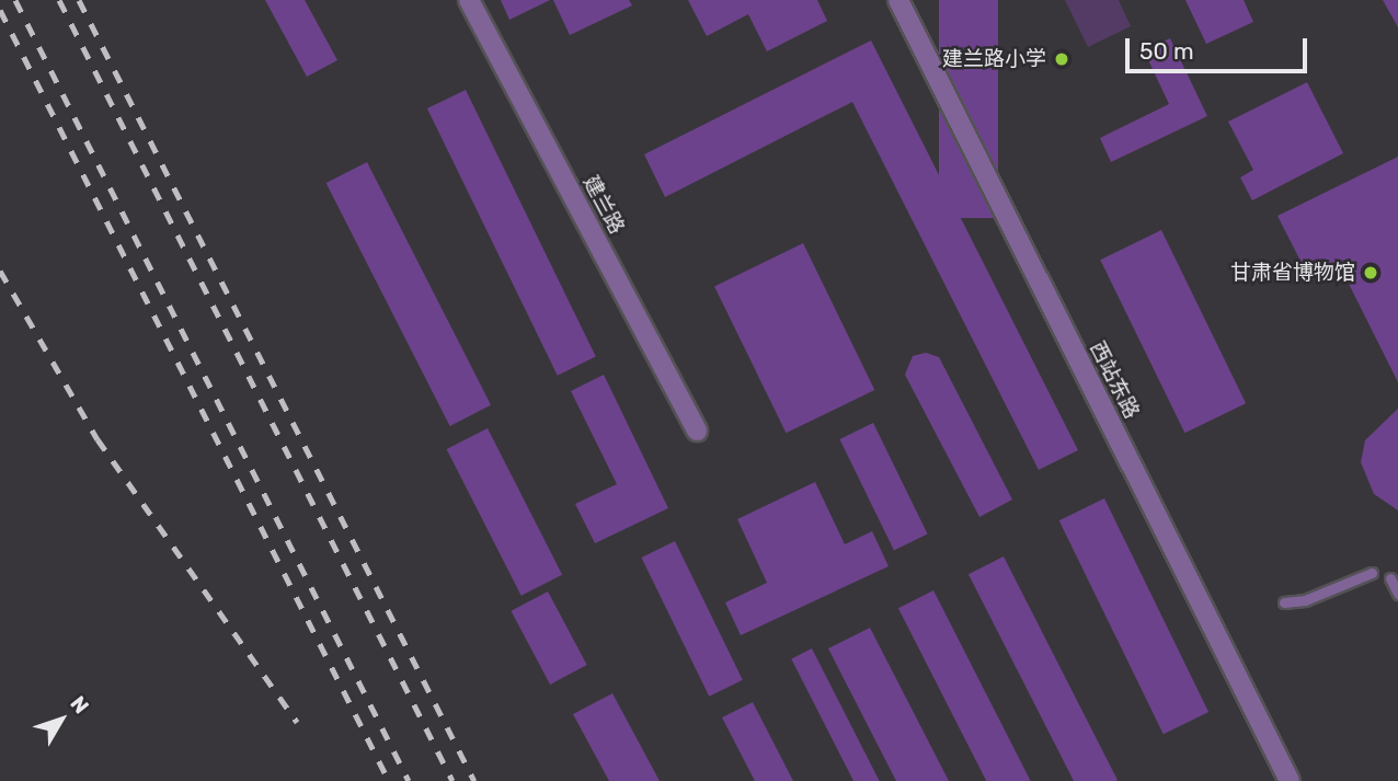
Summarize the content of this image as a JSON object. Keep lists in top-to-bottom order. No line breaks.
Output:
{"streets":{"street":["建兰路","西站东路"]},"places":["建兰路小学","甘肃省博物馆"],"scale_bar":"50 m","north":"top right"}
